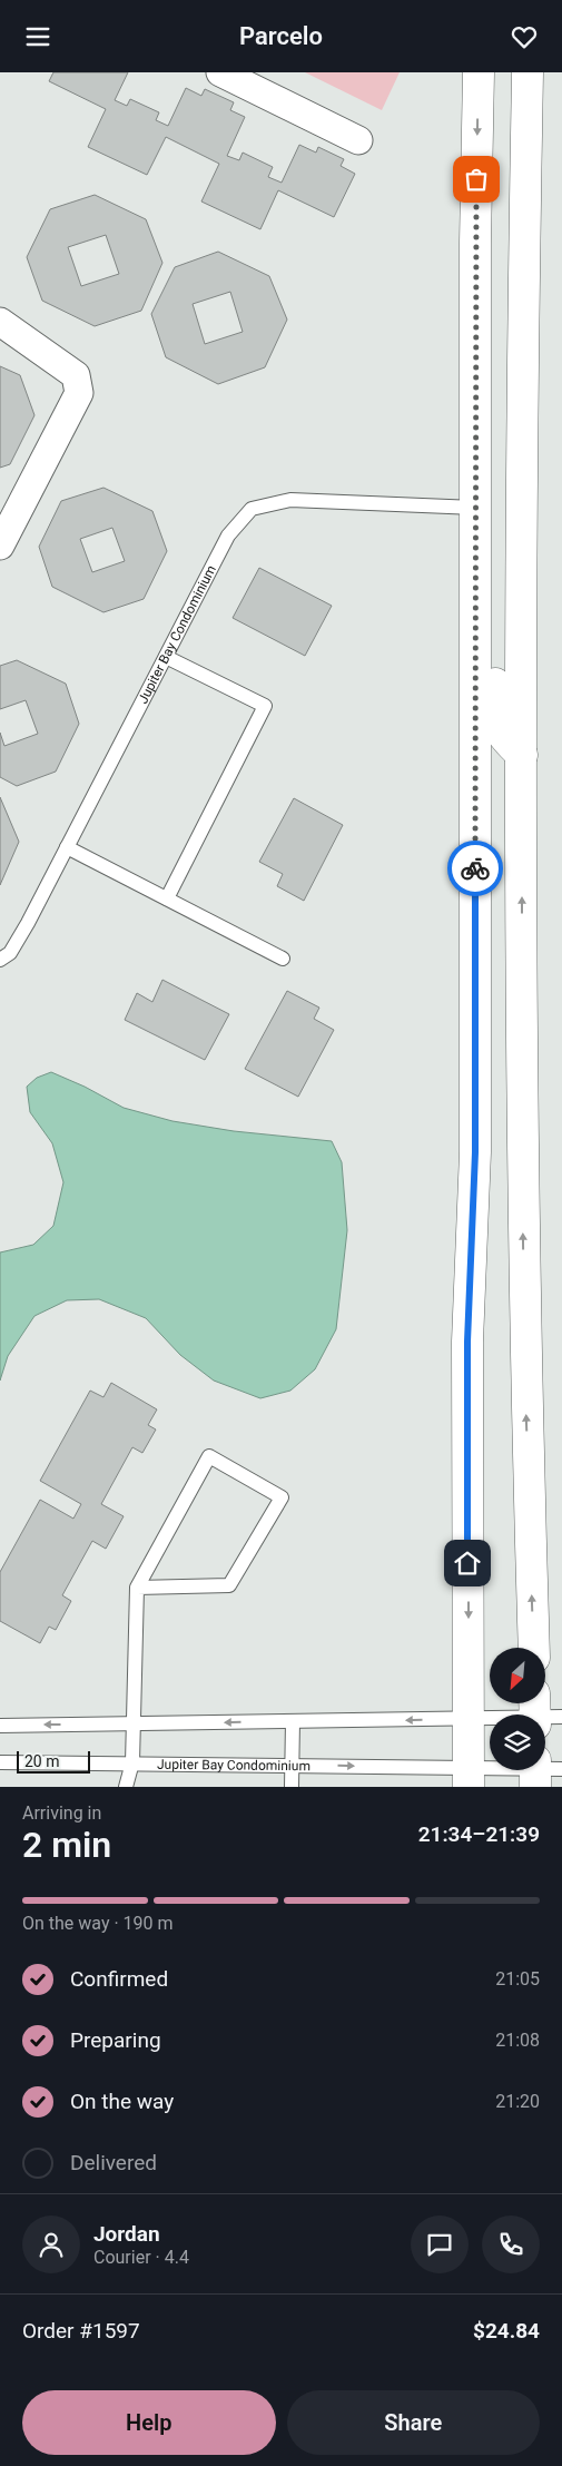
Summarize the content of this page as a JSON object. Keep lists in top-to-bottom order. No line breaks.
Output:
{"streets":{"lane":["Jupiter Bay Condominium"]},"scale_bar":"20 m","north":"bottom left","page":{"header":"Parcelo","scale":"20 m","heading":["2 min","Arriving in","21:34–21:39"],"panel":["Jordan","Courier · 4.4","Order #1597","$24.84"],"bar":"On the way · 190 m","list":[["Confirmed","21:05"],["Preparing","21:08"],["On the way","21:20"],"Delivered"],"buttons":["Help","Share"]}}
